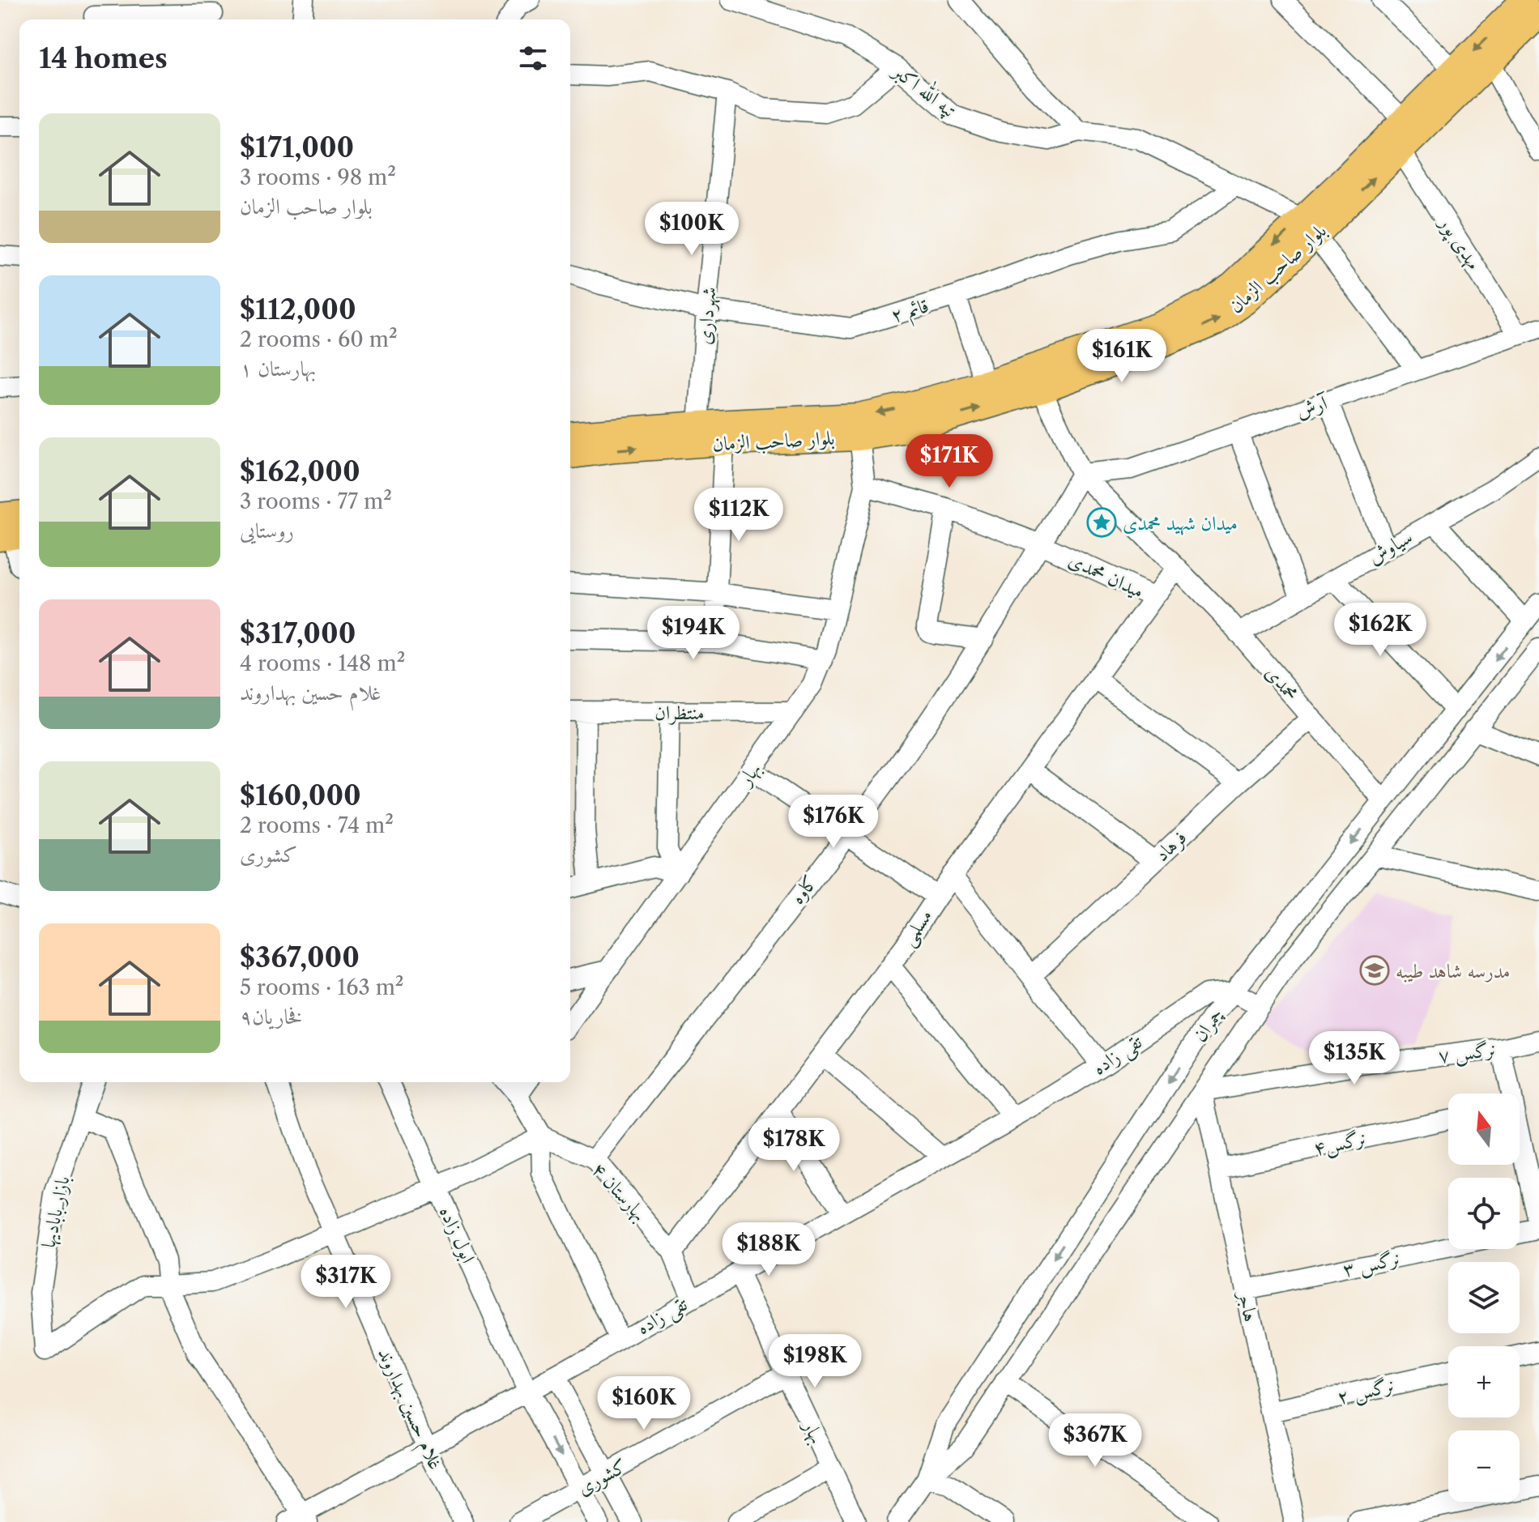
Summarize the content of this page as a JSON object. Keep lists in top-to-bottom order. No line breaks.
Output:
{"streets":{"main road":["بلوار صاحب الزمان"],"street":["تپه الله اکبر","مهدی پور","قائم ۲","شهرداری","آرش","سیاوش","میدان محمدی","محمدی","منتظران","بهار","فرهاد","کاوه","مسلمی","چمران","نرگس ۷","تقی زاده","نرگس۴","بهارستان ۴","بازار بابادیها","ابول زاده","نرگس ۳","هاجر","نرگس ۲","غلام حسین بهداروند","کشوری"]},"crossings":[["تپه الله اکبر","بلوار صاحب الزمان"],["تپه الله اکبر","قائم ۲"],["مهدی پور","بلوار صاحب الزمان"],["مهدی پور","آرش"],["بلوار صاحب الزمان","شهرداری"],["بلوار صاحب الزمان","بهار"],["قائم ۲","شهرداری"],["سیاوش","محمدی"],["میدان محمدی","محمدی"],["میدان محمدی","بهار"],["میدان محمدی","کاوه"],["میدان محمدی","مسلمی"],["محمدی","فرهاد"],["محمدی","چمران"],["منتظران","بهار"],["بهار","تقی زاده"],["بهار","کشوری"],["کاوه","بهارستان ۴"],["مسلمی","بهارستان ۴"],["چمران","نرگس ۷"],["چمران","تقی زاده"],["چمران","هاجر"],["نرگس ۷","هاجر"],["تقی زاده","بهارستان ۴"],["تقی زاده","ابول زاده"],["تقی زاده","غلام حسین بهداروند"],["نرگس۴","هاجر"],["ابول زاده","کشوری"],["نرگس ۳","هاجر"],["هاجر","نرگس ۲"]],"places":{"place":["میدان شهید محمدی"],"school or university":["مدرسه شاهد طیبه"]},"north":"top","page":{"heading":"14 homes","list":[{"name":"$171,000","note":"3 rooms · 98 m² · بلوار صاحب الزمان"},{"name":"$112,000","note":"2 rooms · 60 m² · بهارستان ۱"},{"name":"$162,000","note":"3 rooms · 77 m² · روستایی"},{"name":"$317,000","note":"4 rooms · 148 m² · غلام حسین بهداروند"},{"name":"$160,000","note":"2 rooms · 74 m² · کشوری"},{"name":"$367,000","note":"5 rooms · 163 m² · فخاریان۹"}],"price":["$100K","$161K","$171K","$112K","$162K","$194K","$176K","$135K","$178K","$188K","$317K","$198K","$160K","$367K"],"map_buttons":["+","−"]}}
